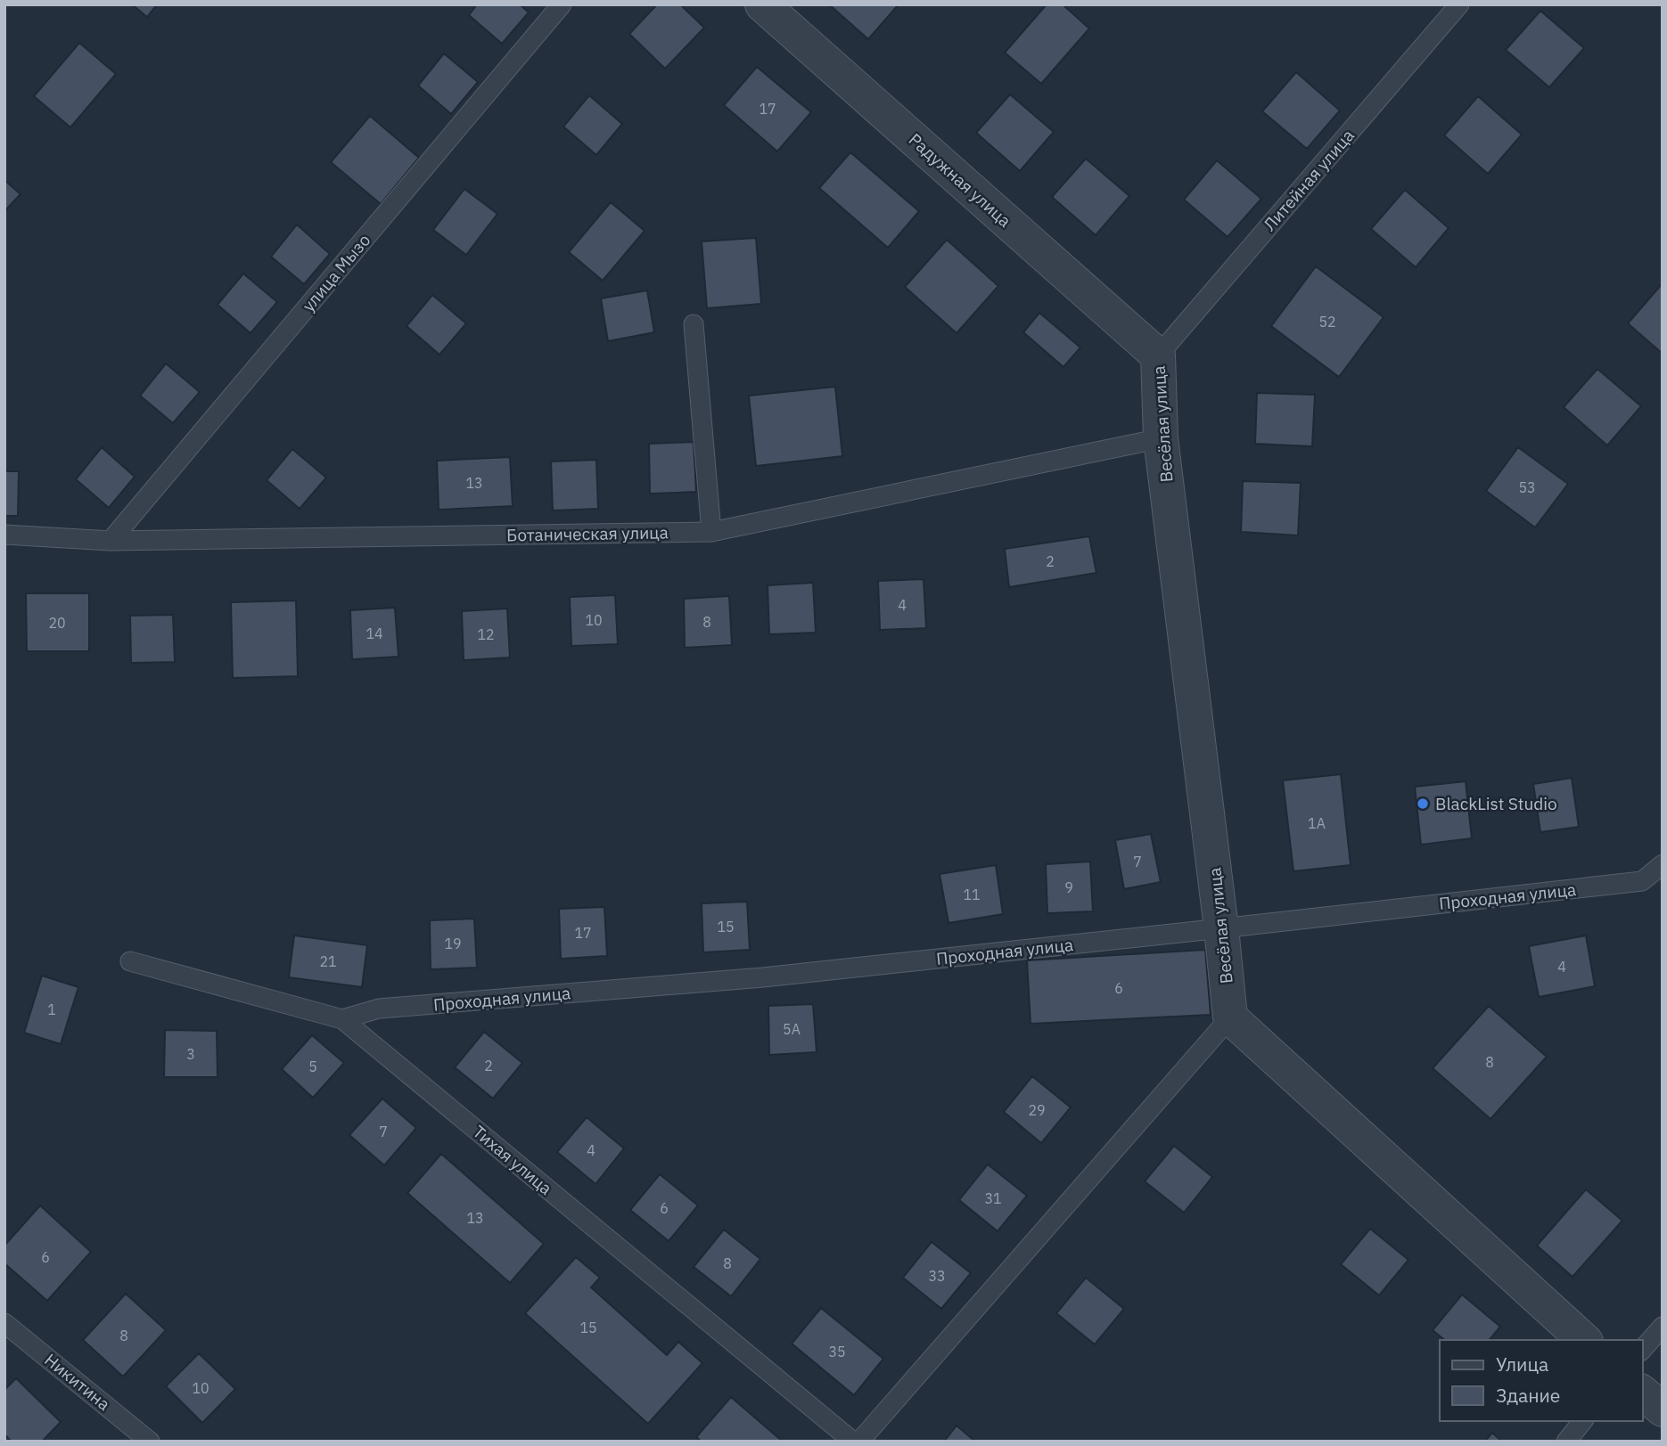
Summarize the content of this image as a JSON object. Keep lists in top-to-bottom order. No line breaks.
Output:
{"streets":{"street":["Радужная улица","Весёлая улица"],"lane":["Литейная улица","улица Мызо","Ботаническая улица","Проходная улица","Тихая улица","Никитина"]},"crossings":[["Радужная улица","Литейная улица"],["Радужная улица","Весёлая улица"],["Литейная улица","Весёлая улица"],["улица Мызо","Ботаническая улица"],["Весёлая улица","Ботаническая улица"],["Весёлая улица","Проходная улица"],["Проходная улица","Тихая улица"]],"places":["BlackList Studio"],"house_numbers":["17","52","13","53","2","4","10","8","20","14","12","1А","7","9","11","15","17","19","21","4","6","1","5А","3","8","2","5","29","7","4","31","6","13","6","8","33","15","8","35","10"],"legend":["Улица","Здание"]}
